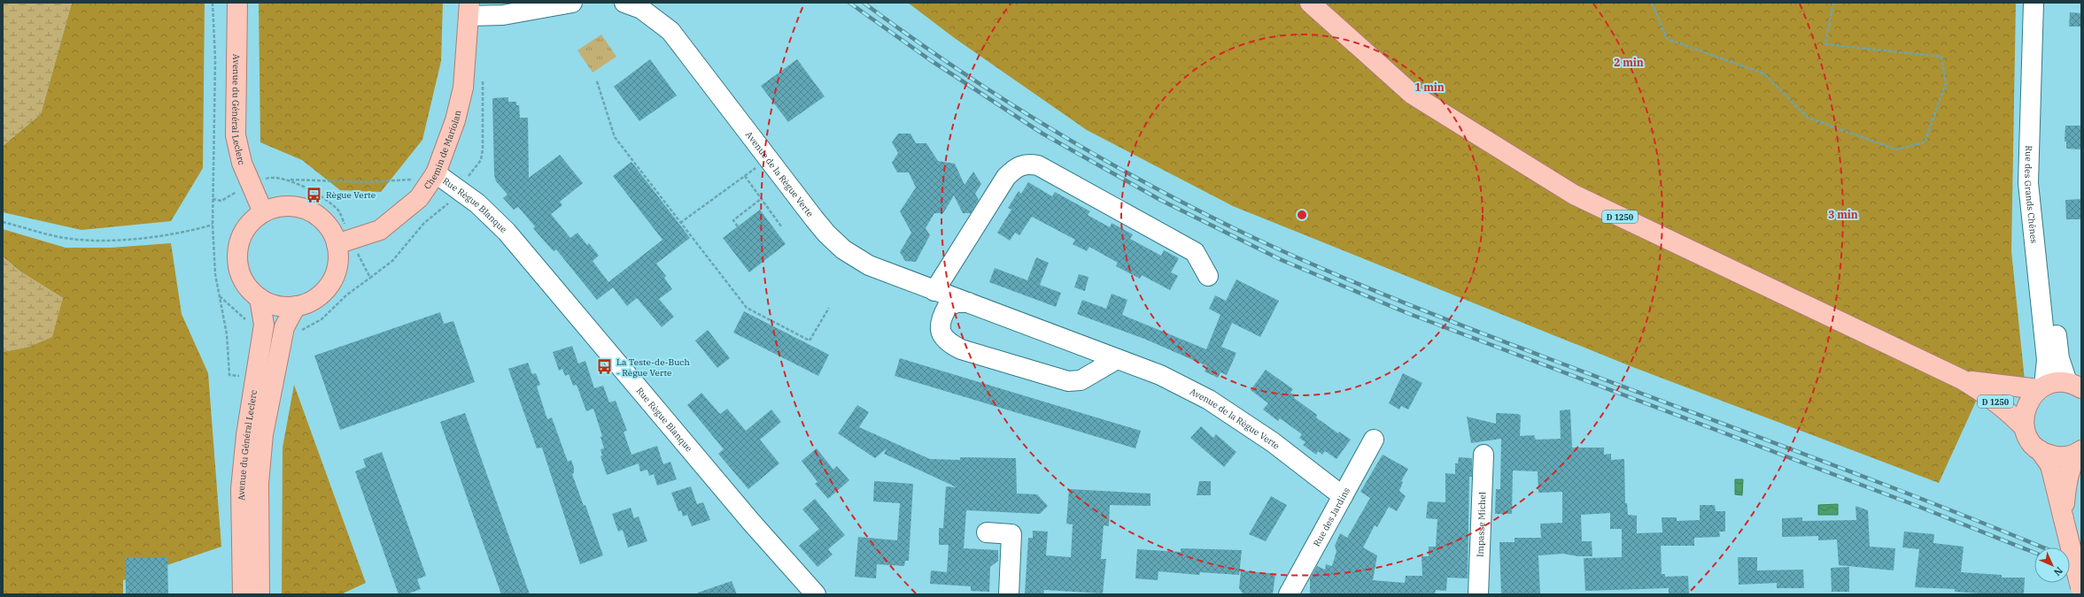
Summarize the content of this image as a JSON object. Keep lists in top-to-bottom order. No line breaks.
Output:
{"streets":{"main road":["Avenue du Général Leclerc","Chemin de Mariolan","D 1250"],"street":["Avenue de la Règue Verte","Rue des Grands Chênes","Rue Règue Blanque","Rue des Jardins","Impasse Michel"]},"crossings":[["Avenue du Général Leclerc","Chemin de Mariolan"],["Chemin de Mariolan","Rue Règue Blanque"],["Avenue de la Règue Verte","Rue des Jardins"],["Rue des Grands Chênes","D 1250"]],"places":{"bus stop":["Règue Verte","La Teste-de-Buch - Règue Verte"]},"north":"bottom right","rings":["2 min","1 min","3 min"]}
